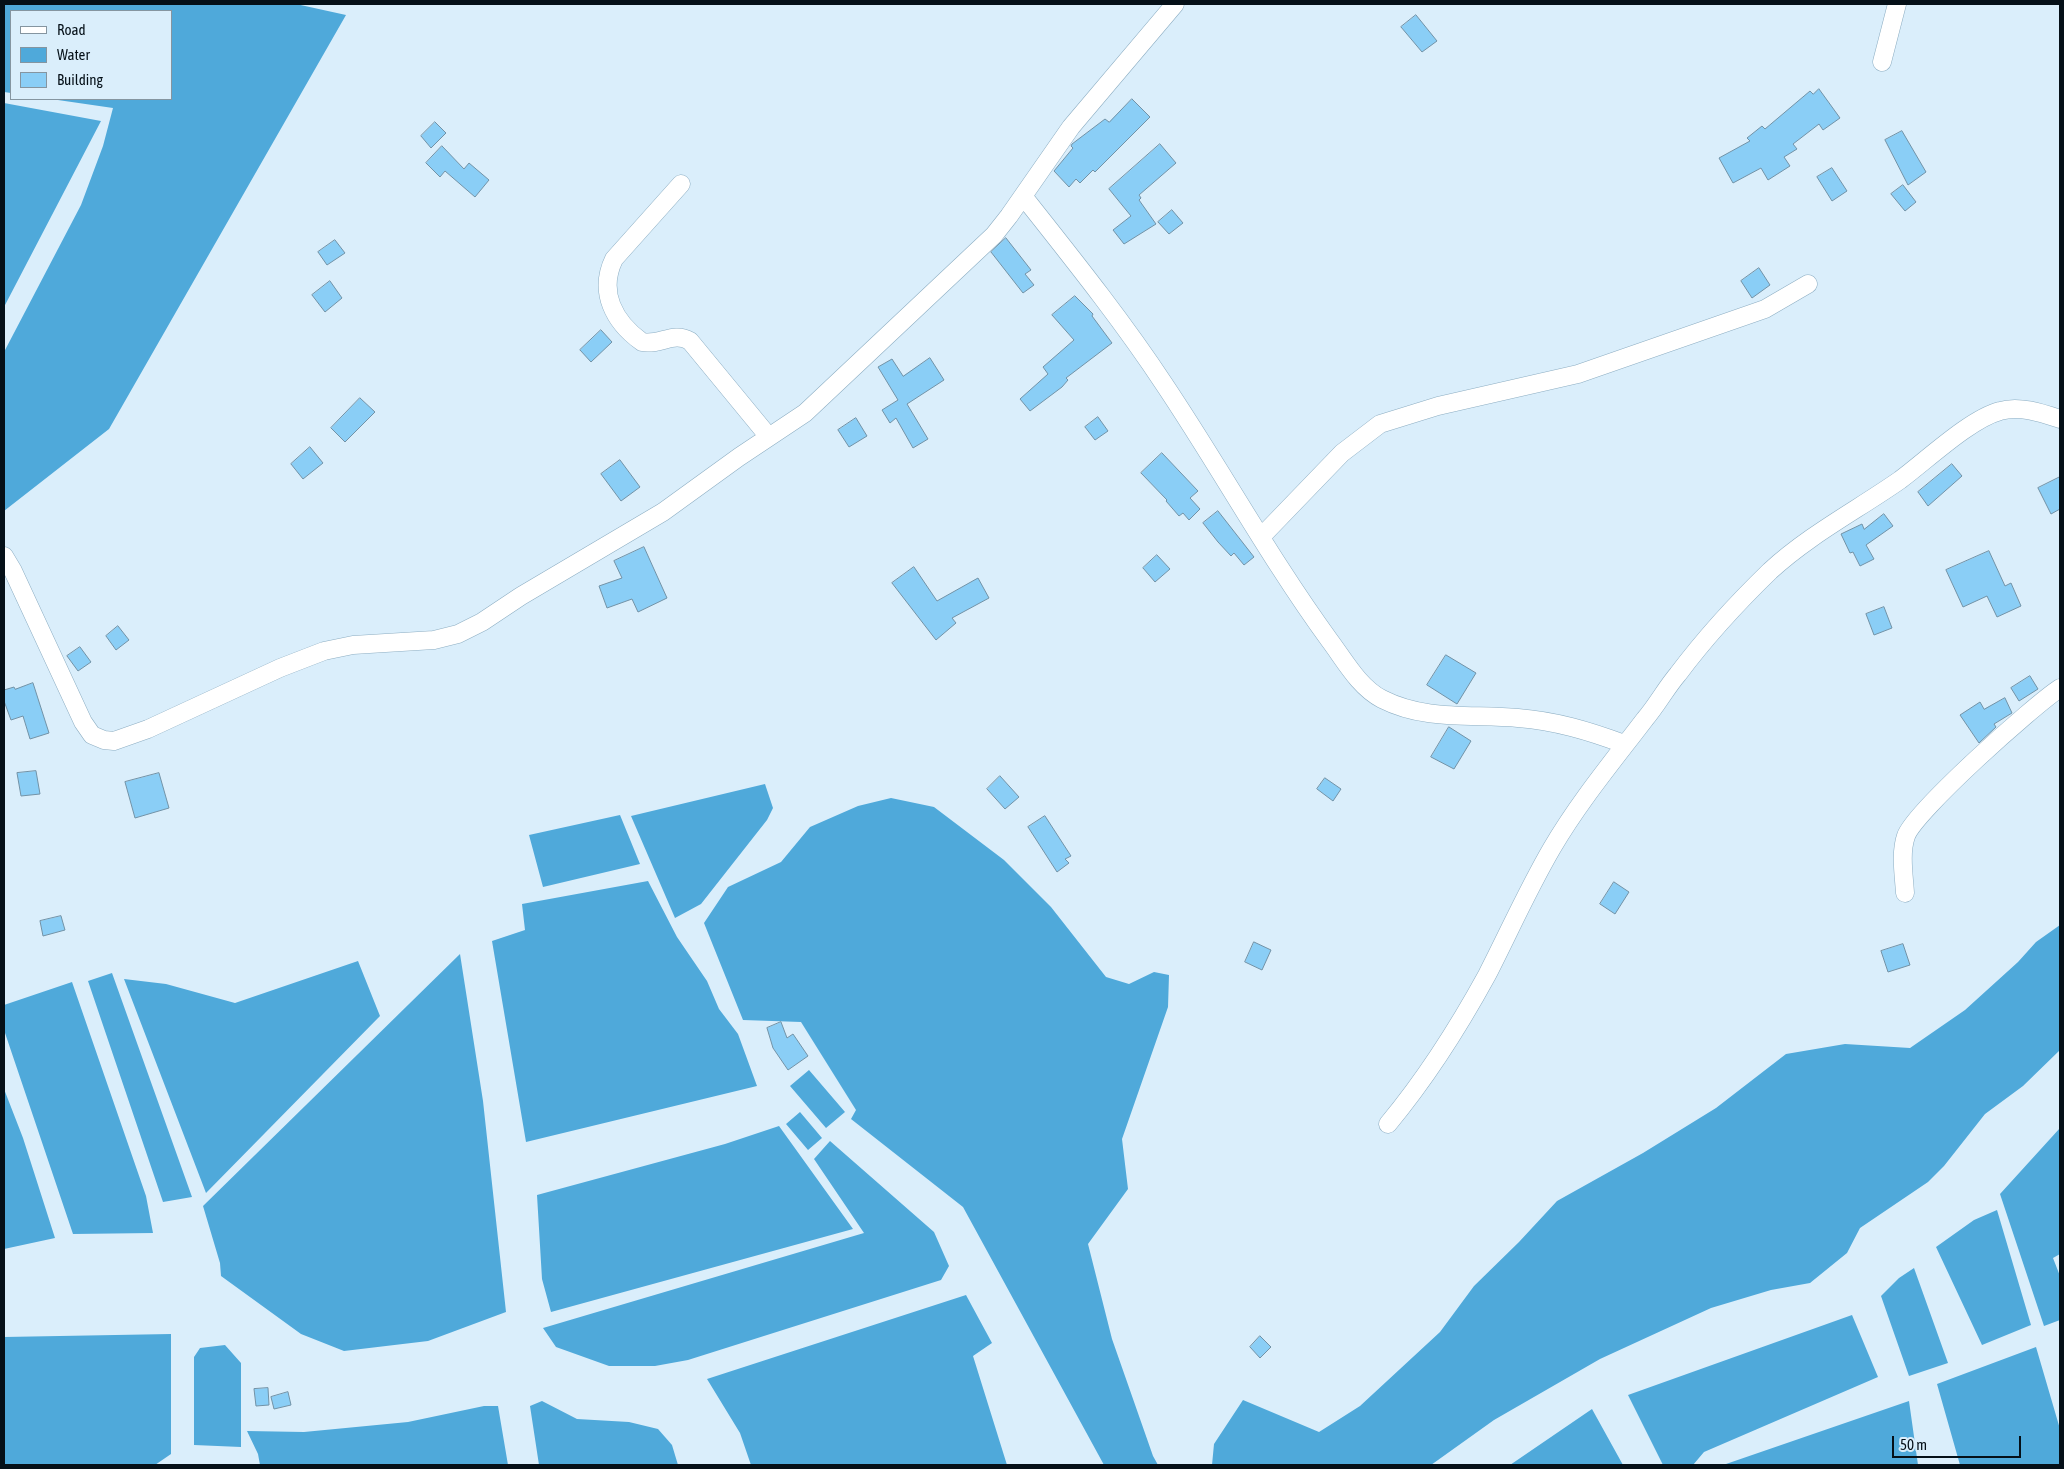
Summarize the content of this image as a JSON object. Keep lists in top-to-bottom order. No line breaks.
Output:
{"legend":["Road","Water","Building"],"scale_bar":"50 m"}
